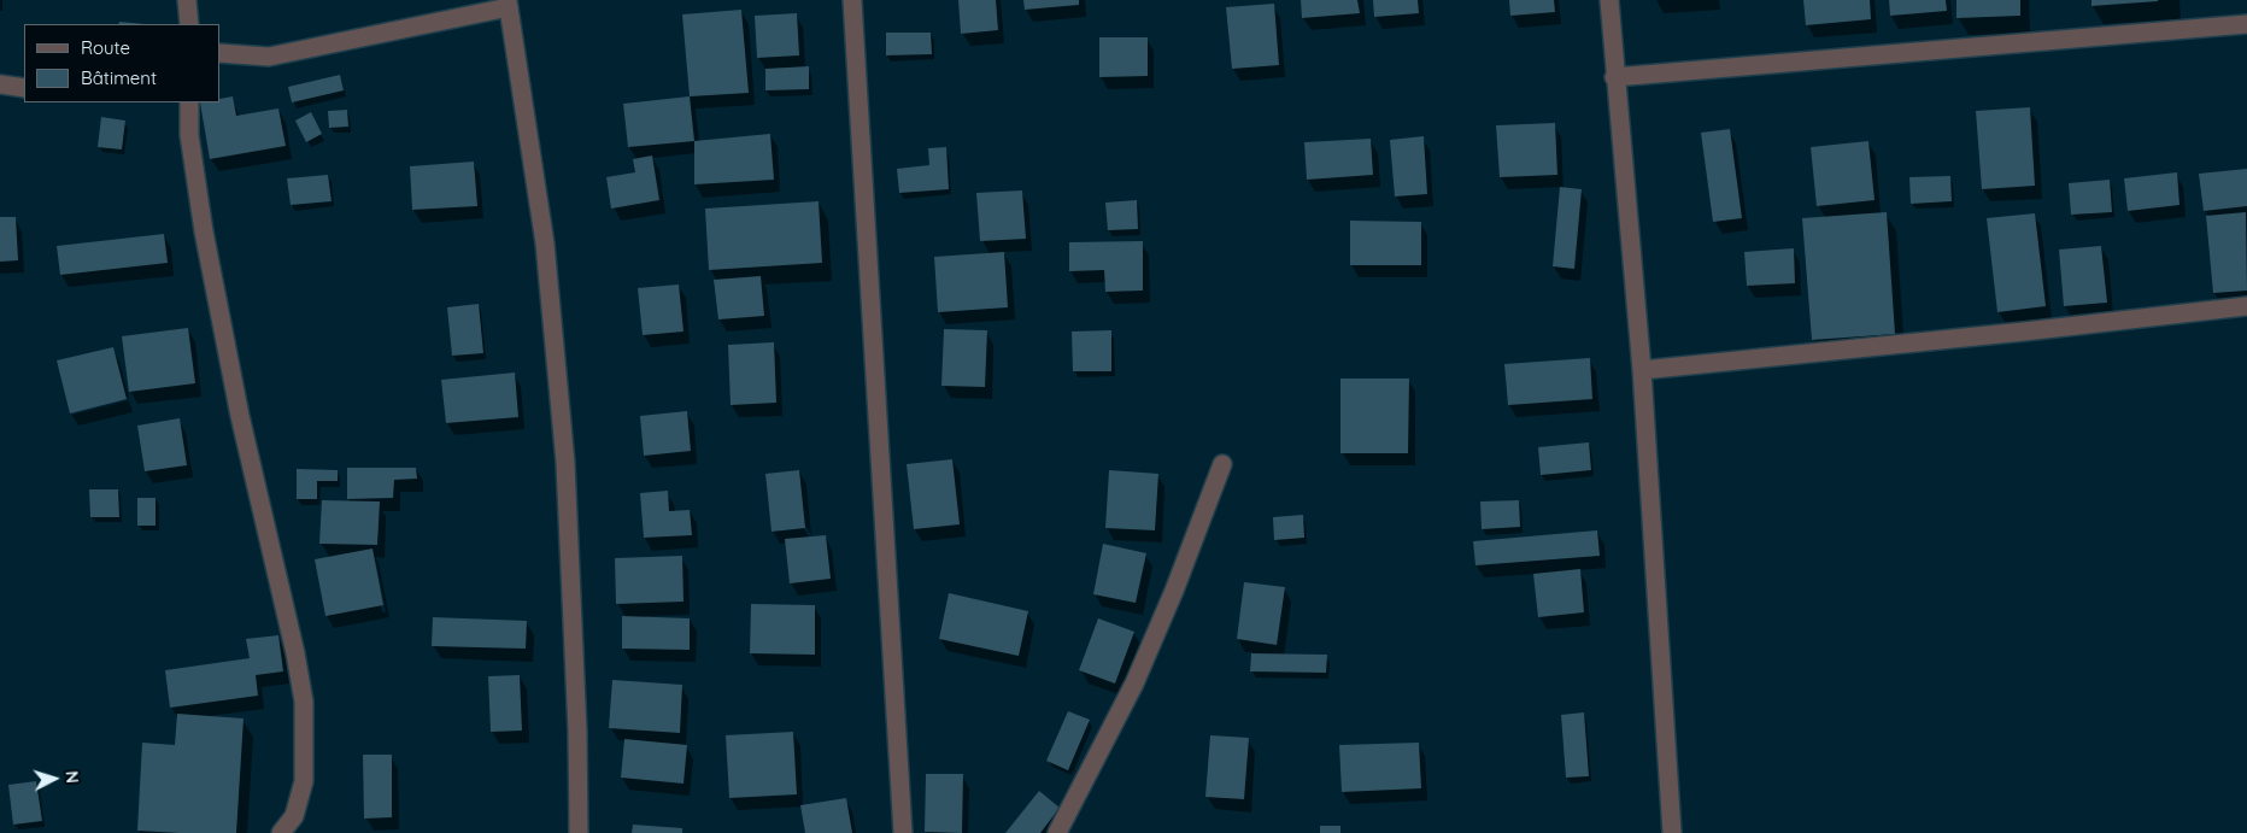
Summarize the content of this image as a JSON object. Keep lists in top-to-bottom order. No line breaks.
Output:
{"legend":["Route","Bâtiment"],"north":"right"}
